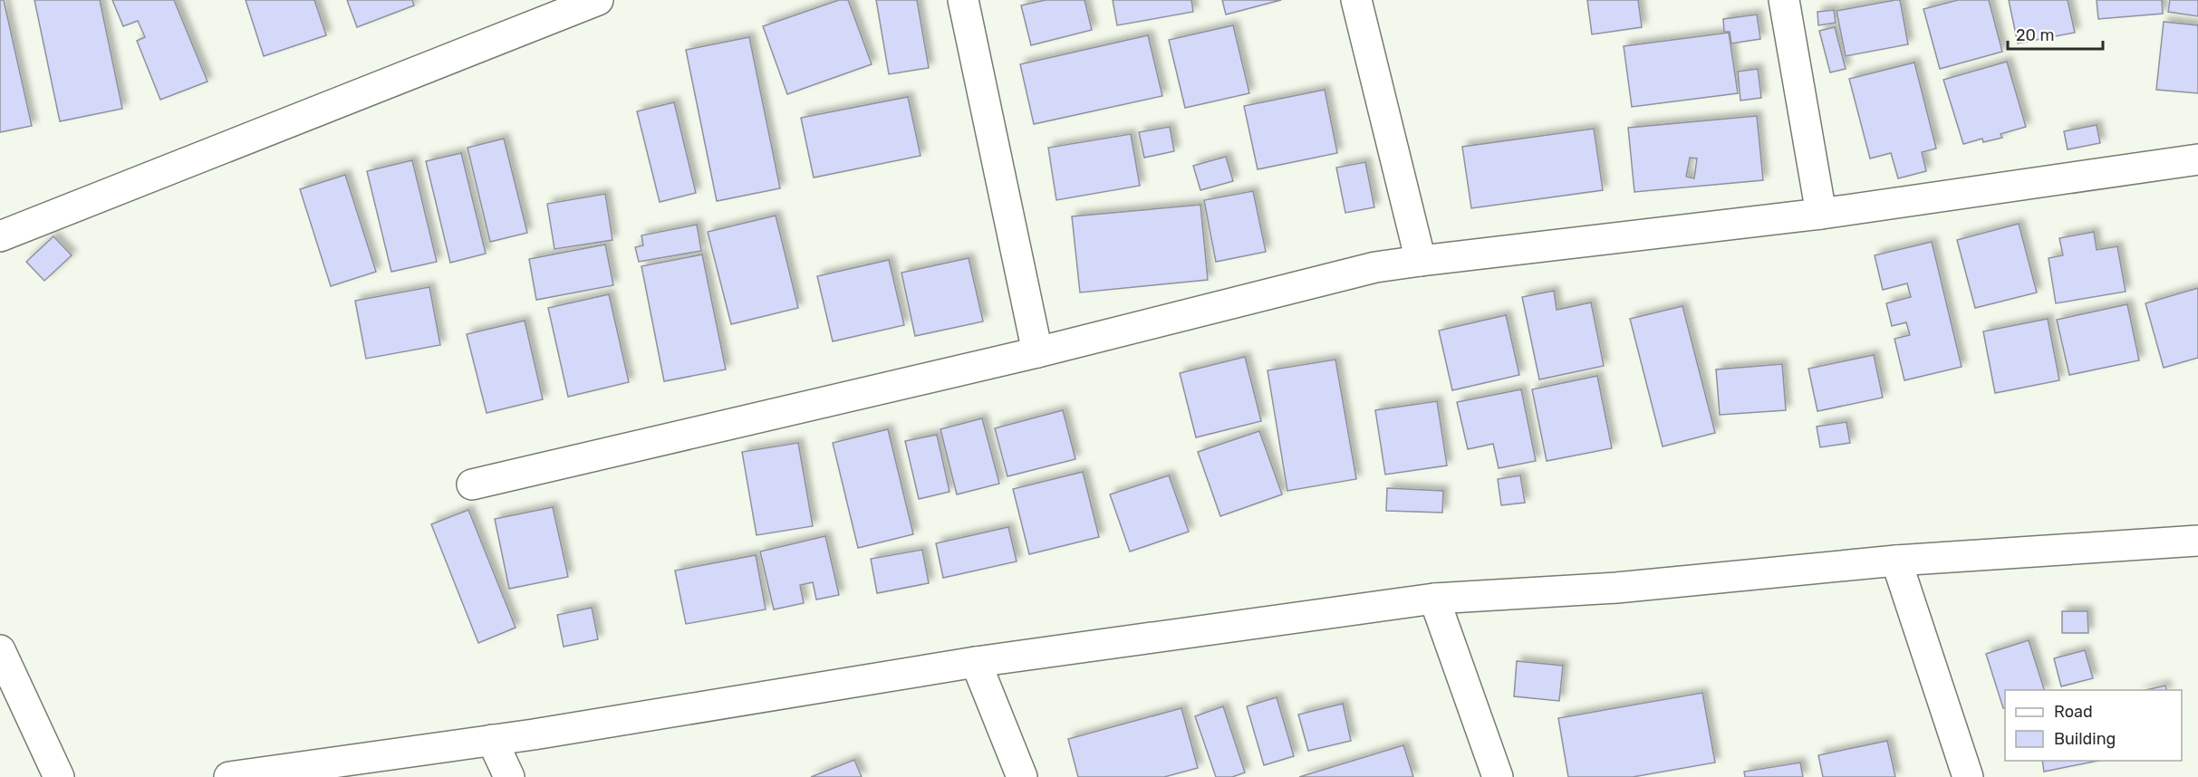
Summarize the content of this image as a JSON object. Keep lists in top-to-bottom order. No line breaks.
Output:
{"legend":["Road","Building"],"scale_bar":"20 m"}
